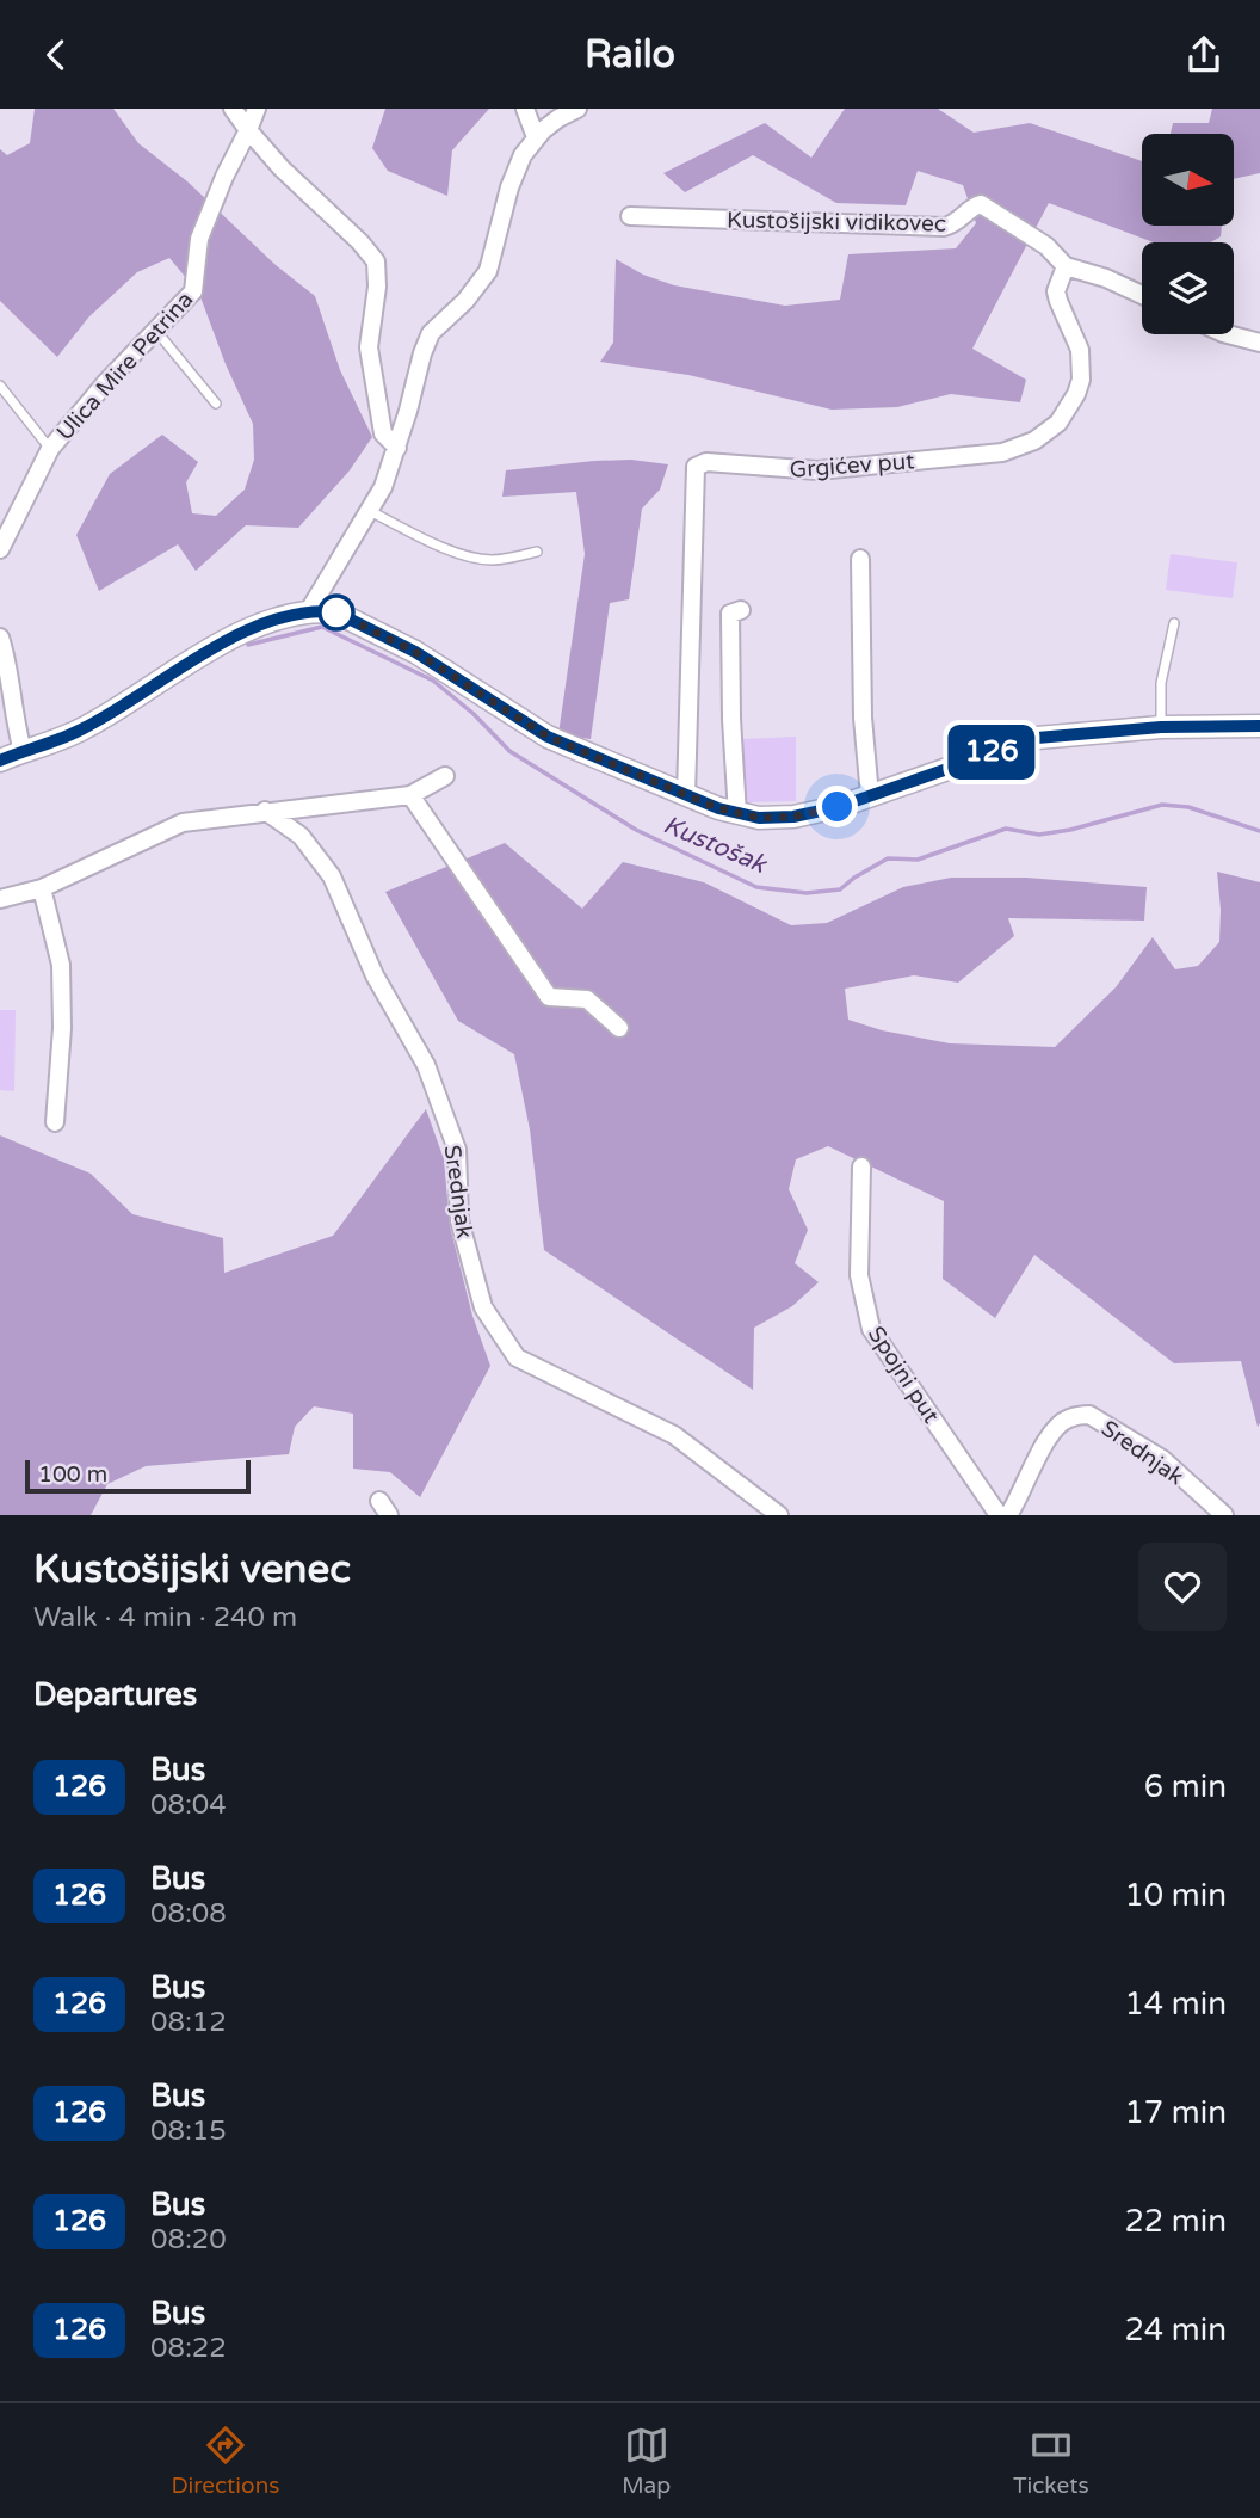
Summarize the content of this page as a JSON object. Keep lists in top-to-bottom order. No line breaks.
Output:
{"streets":{"street":["Kustošijski vidikovec","Ulica Mire Petrina","Grgićev put","Srednjak","Spojni put"]},"crossings":[["Kustošijski vidikovec","Grgićev put"]],"water":["Kustošak"],"lines":["bus line 126"],"scale_bar":"100 m","north":"right","page":{"header":"Railo","on_map":"126","scale":"100 m","heading":[["Kustošijski venec","Walk · 4 min · 240 m"],"Departures"],"list":[{"mark":"126","name":"Bus","note":"08:04","value":"6 min"},{"mark":"126","name":"Bus","note":"08:08","value":"10 min"},{"mark":"126","name":"Bus","note":"08:12","value":"14 min"},{"mark":"126","name":"Bus","note":"08:15","value":"17 min"},{"mark":"126","name":"Bus","note":"08:20","value":"22 min"},{"mark":"126","name":"Bus","note":"08:22","value":"24 min"}],"tabs":["Directions","Map","Tickets"]}}
